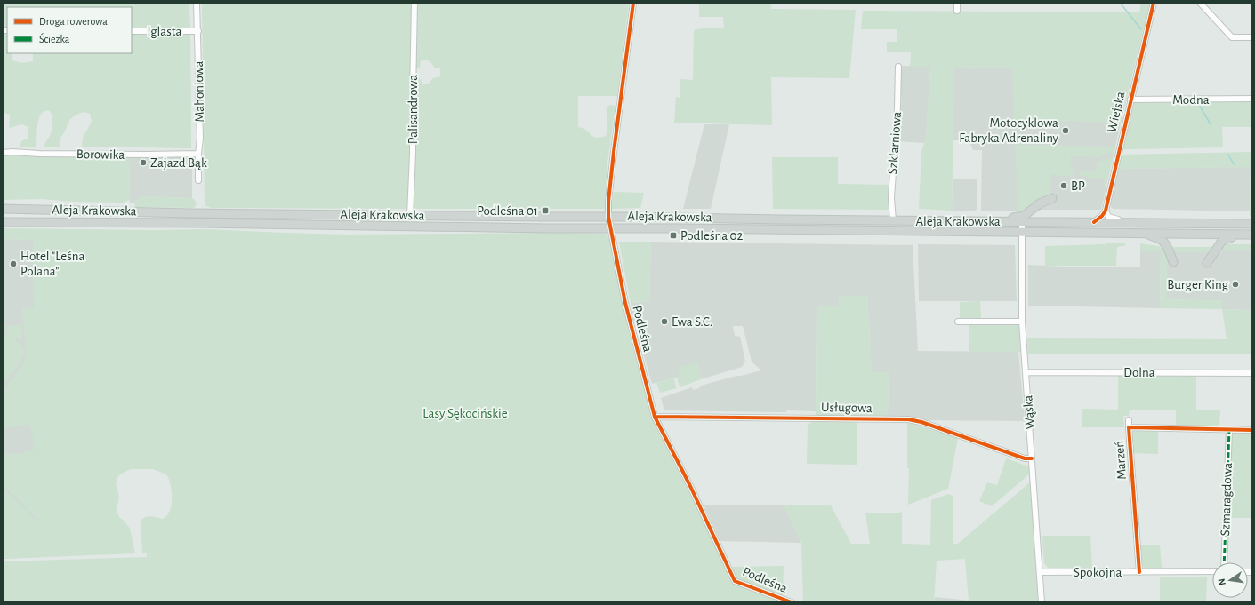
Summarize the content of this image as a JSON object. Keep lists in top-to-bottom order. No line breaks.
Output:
{"streets":{"main road":["Aleja Krakowska"],"street":["Iglasta","Mahoniowa","Modna","Palisandrowa","Wiejska","Szklarniowa","Borowika","Podleśna","Dolna","Usługowa","Wąska","Marzeń","Szmaragdowa","Spokojna"]},"crossings":[["Iglasta","Mahoniowa"],["Mahoniowa","Borowika"],["Modna","Wiejska"],["Palisandrowa","Aleja Krakowska"],["Szklarniowa","Aleja Krakowska"],["Aleja Krakowska","Podleśna"],["Aleja Krakowska","Wąska"],["Podleśna","Usługowa"],["Dolna","Wąska"],["Usługowa","Wąska"],["Wąska","Spokojna"],["Marzeń","Szmaragdowa"],["Marzeń","Spokojna"]],"parks":["Lasy Sękocińskie"],"places":{"other":["Motocyklowa Fabryka Adrenaliny","Zajazd Bąk","BP","Hotel \"Leśna Polana\"","Burger King","Ewa S.C."],"transit":["Podleśna 01","Podleśna 02"]},"legend":["Droga rowerowa","Ścieżka"],"north":"left"}
